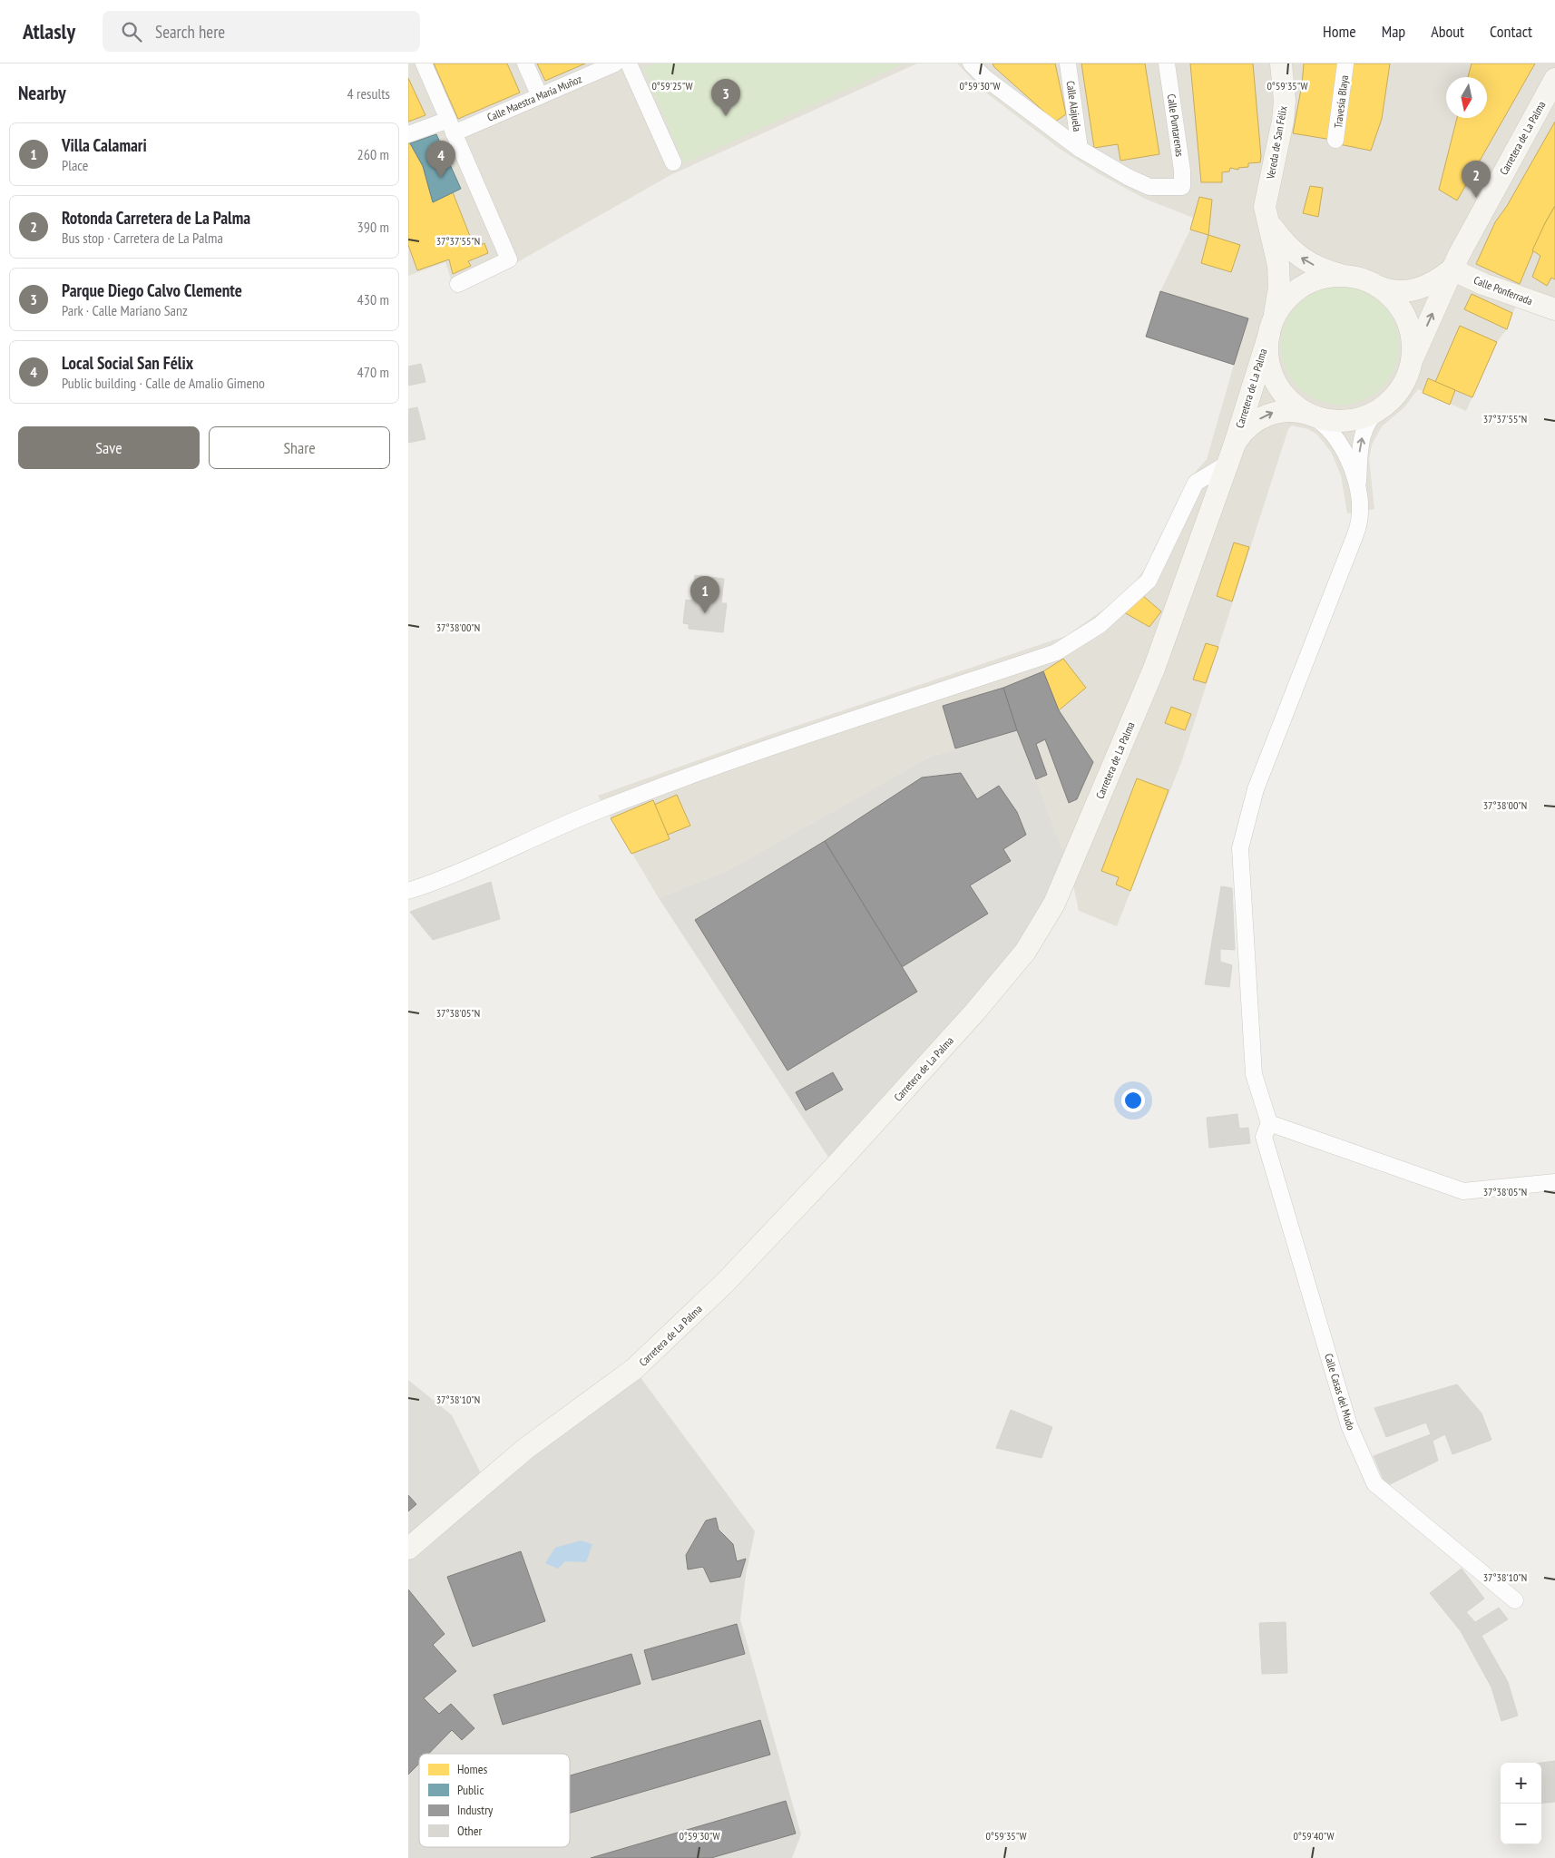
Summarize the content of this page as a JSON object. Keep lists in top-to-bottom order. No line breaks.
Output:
{"streets":{"main road":["Carretera de La Palma","Vereda de San Félix","Calle Ponferrada"],"street":["Calle Maestra María Muñoz","Travesía Blaya","Calle Alajuela","Calle Puntarenas","Calle Casas del Mudo"]},"crossings":[["Calle Alajuela","Calle Puntarenas"],["Carretera de La Palma","Vereda de San Félix"],["Carretera de La Palma","Calle Ponferrada"]],"legend":["Homes","Public","Industry","Other"],"north":"bottom","page":{"header":"Atlasly","search":"Search here","nav":["Home","Map","About","Contact"],"heading":["Nearby","4 results"],"pins":["3","4","2","1"],"list":[{"mark":"1","name":"Villa Calamari","note":"Place","value":"260 m"},{"mark":"2","name":"Rotonda Carretera de La Palma","note":"Bus stop · Carretera de La Palma","value":"390 m"},{"mark":"3","name":"Parque Diego Calvo Clemente","note":"Park · Calle Mariano Sanz","value":"430 m"},{"mark":"4","name":"Local Social San Félix","note":"Public building · Calle de Amalio Gimeno","value":"470 m"}],"buttons":["Save","Share"],"map_buttons":["+","−"]},"coordinates":["0°59'25\"W","0°59'30\"W","0°59'35\"W","37°37'55\"N","37°38'00\"N","37°38'05\"N","37°38'10\"N","0°59'40\"W"]}
